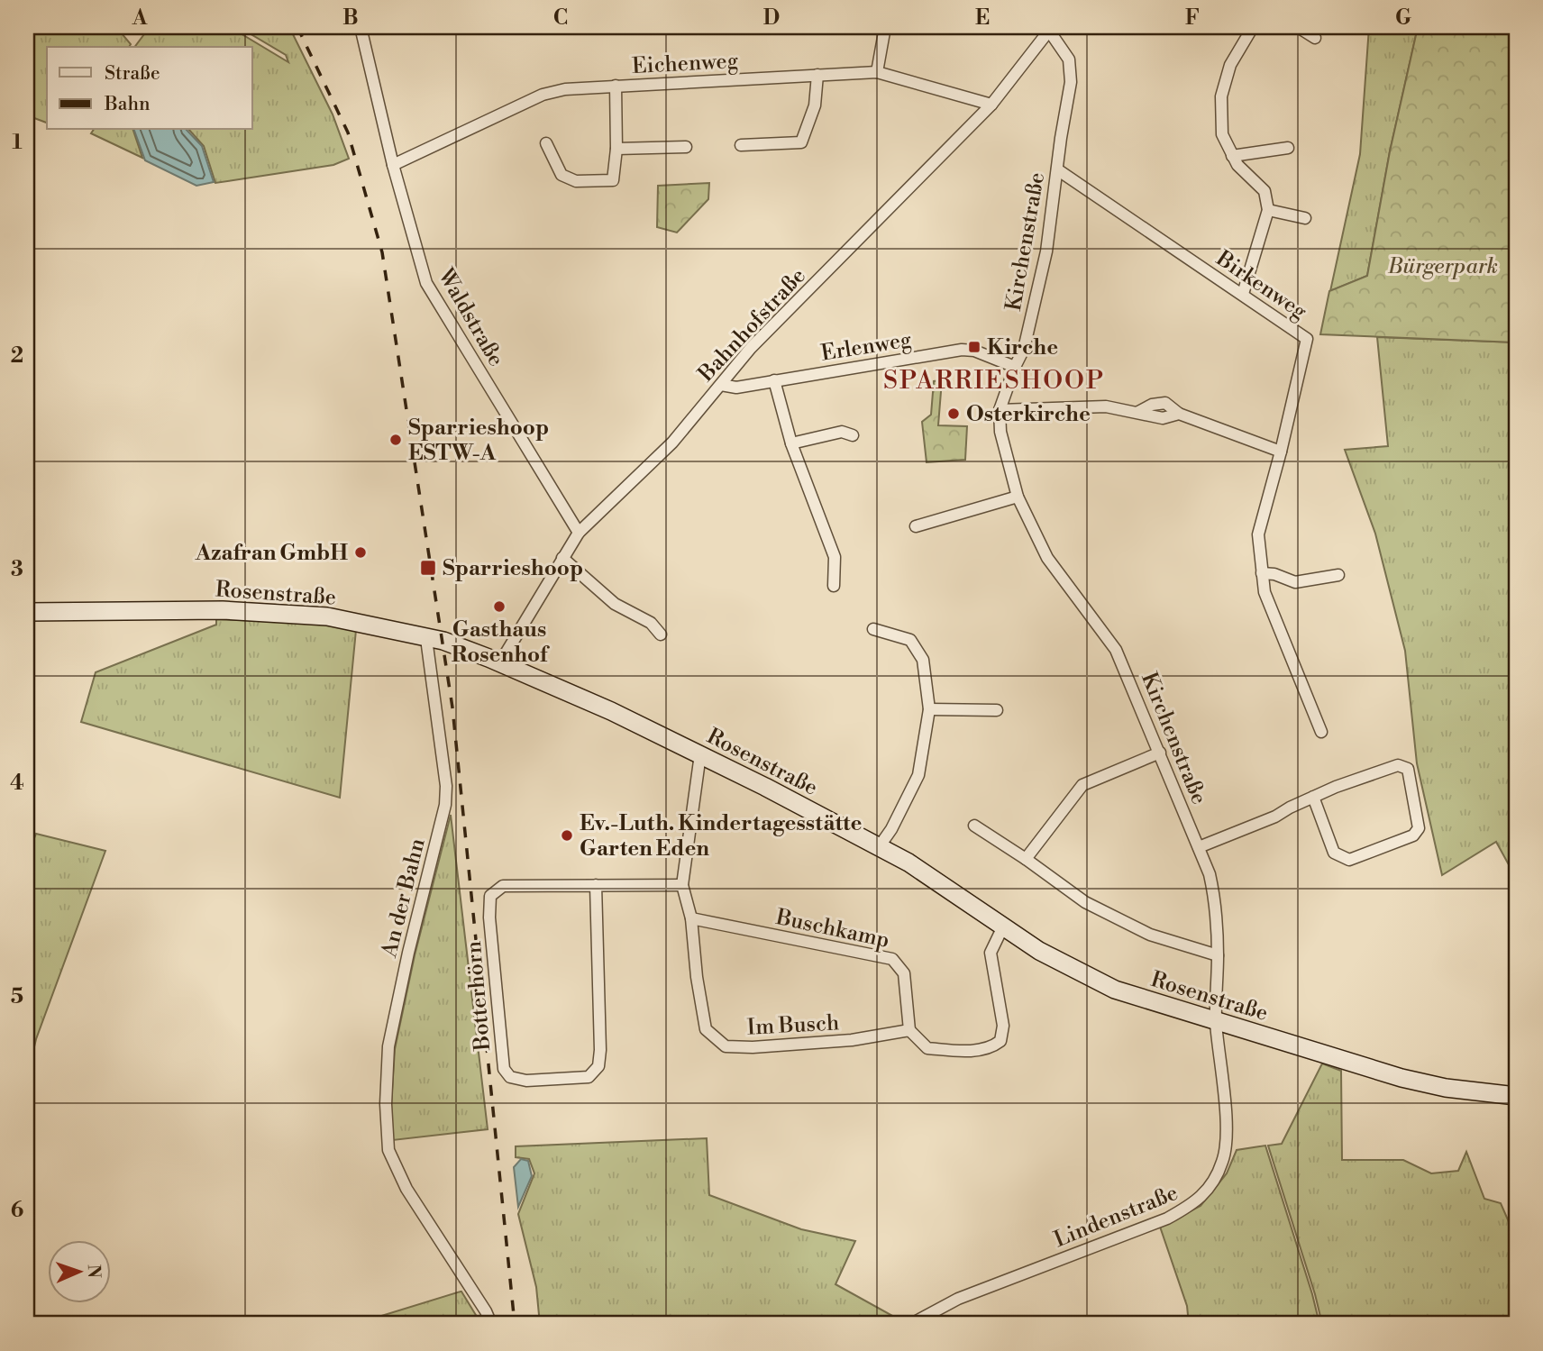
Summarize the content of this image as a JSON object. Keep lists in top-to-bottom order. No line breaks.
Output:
{"streets":{"main road":["Rosenstraße"],"street":["Eichenweg","Kirchenstraße","Birkenweg","Waldstraße","Bahnhofstraße","Erlenweg","An der Bahn","Buschkamp","Botterhörn","Im Busch","Lindenstraße"]},"crossings":[["Eichenweg","Waldstraße"],["Eichenweg","Bahnhofstraße"],["Kirchenstraße","Birkenweg"],["Kirchenstraße","Bahnhofstraße"],["Kirchenstraße","Erlenweg"],["Kirchenstraße","Rosenstraße"],["Kirchenstraße","Lindenstraße"],["Waldstraße","Bahnhofstraße"],["Bahnhofstraße","Erlenweg"],["Bahnhofstraße","Rosenstraße"],["Rosenstraße","An der Bahn"],["Rosenstraße","Im Busch"],["Rosenstraße","Lindenstraße"],["Buschkamp","Im Busch"],["Botterhörn","Im Busch"]],"districts":["SPARRIESHOOP"],"parks":["Bürgerpark"],"places":{"transit":["Kirche","Sparrieshoop"],"other":["Osterkirche","Sparrieshoop ESTW-A","Azafran GmbH","Gasthaus Rosenhof","Ev.-Luth. Kindertagesstätte Garten Eden"]},"legend":["Straße","Bahn"],"north":"right","grid":{"columns":["A","B","C","D","E","F","G"],"rows":["1","2","3","4","5","6"]}}
